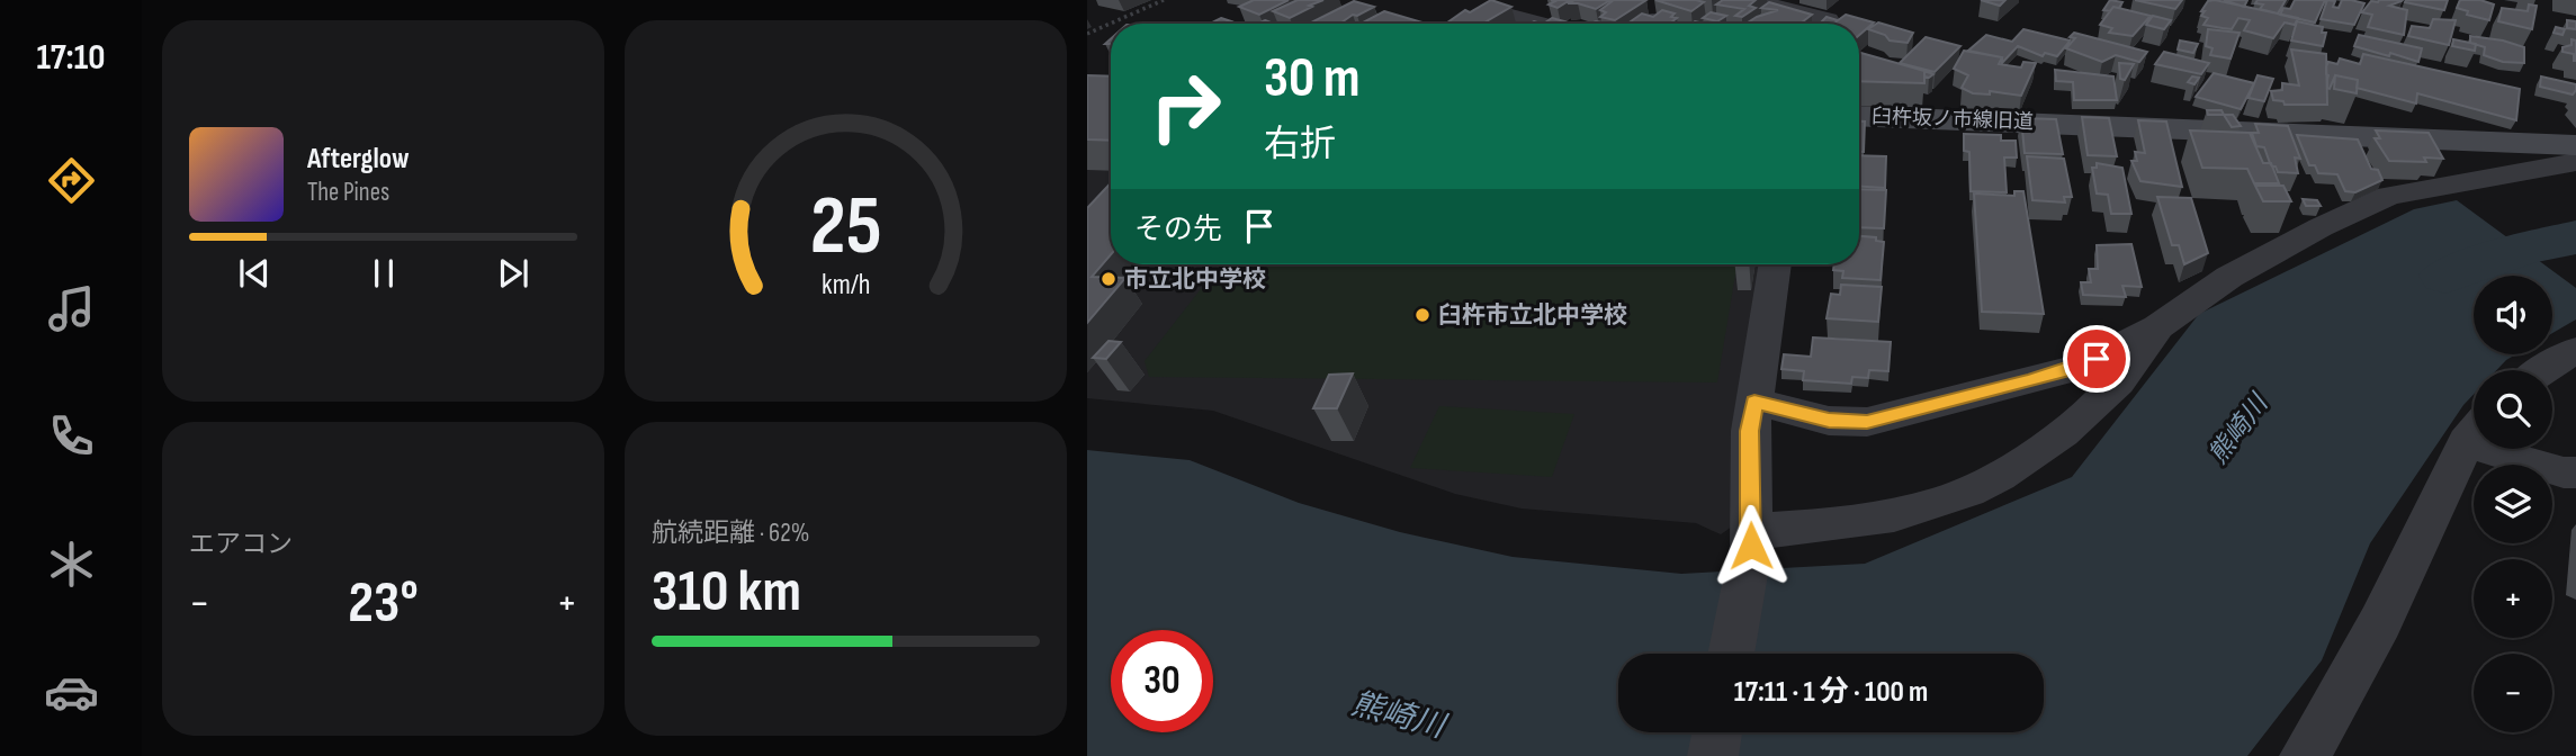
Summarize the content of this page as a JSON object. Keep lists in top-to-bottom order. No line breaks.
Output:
{"streets":{"street":["臼杵坂ノ市線旧道"]},"water":["熊崎川"],"places":["市立北中学校","臼杵市立北中学校"],"page":{"tabs":"17:10","turn":["30 m","右折"],"song":["Afterglow","The Pines"],"then":"その先","map_buttons":["+","−"],"tile":["エアコン",["航続距離 · 62%","310 km"]],"heat":["−","23°","+"],"limit":"30","trip":"17:11 · 1 分 · 100 m","gauge":["25","km/h"]}}
